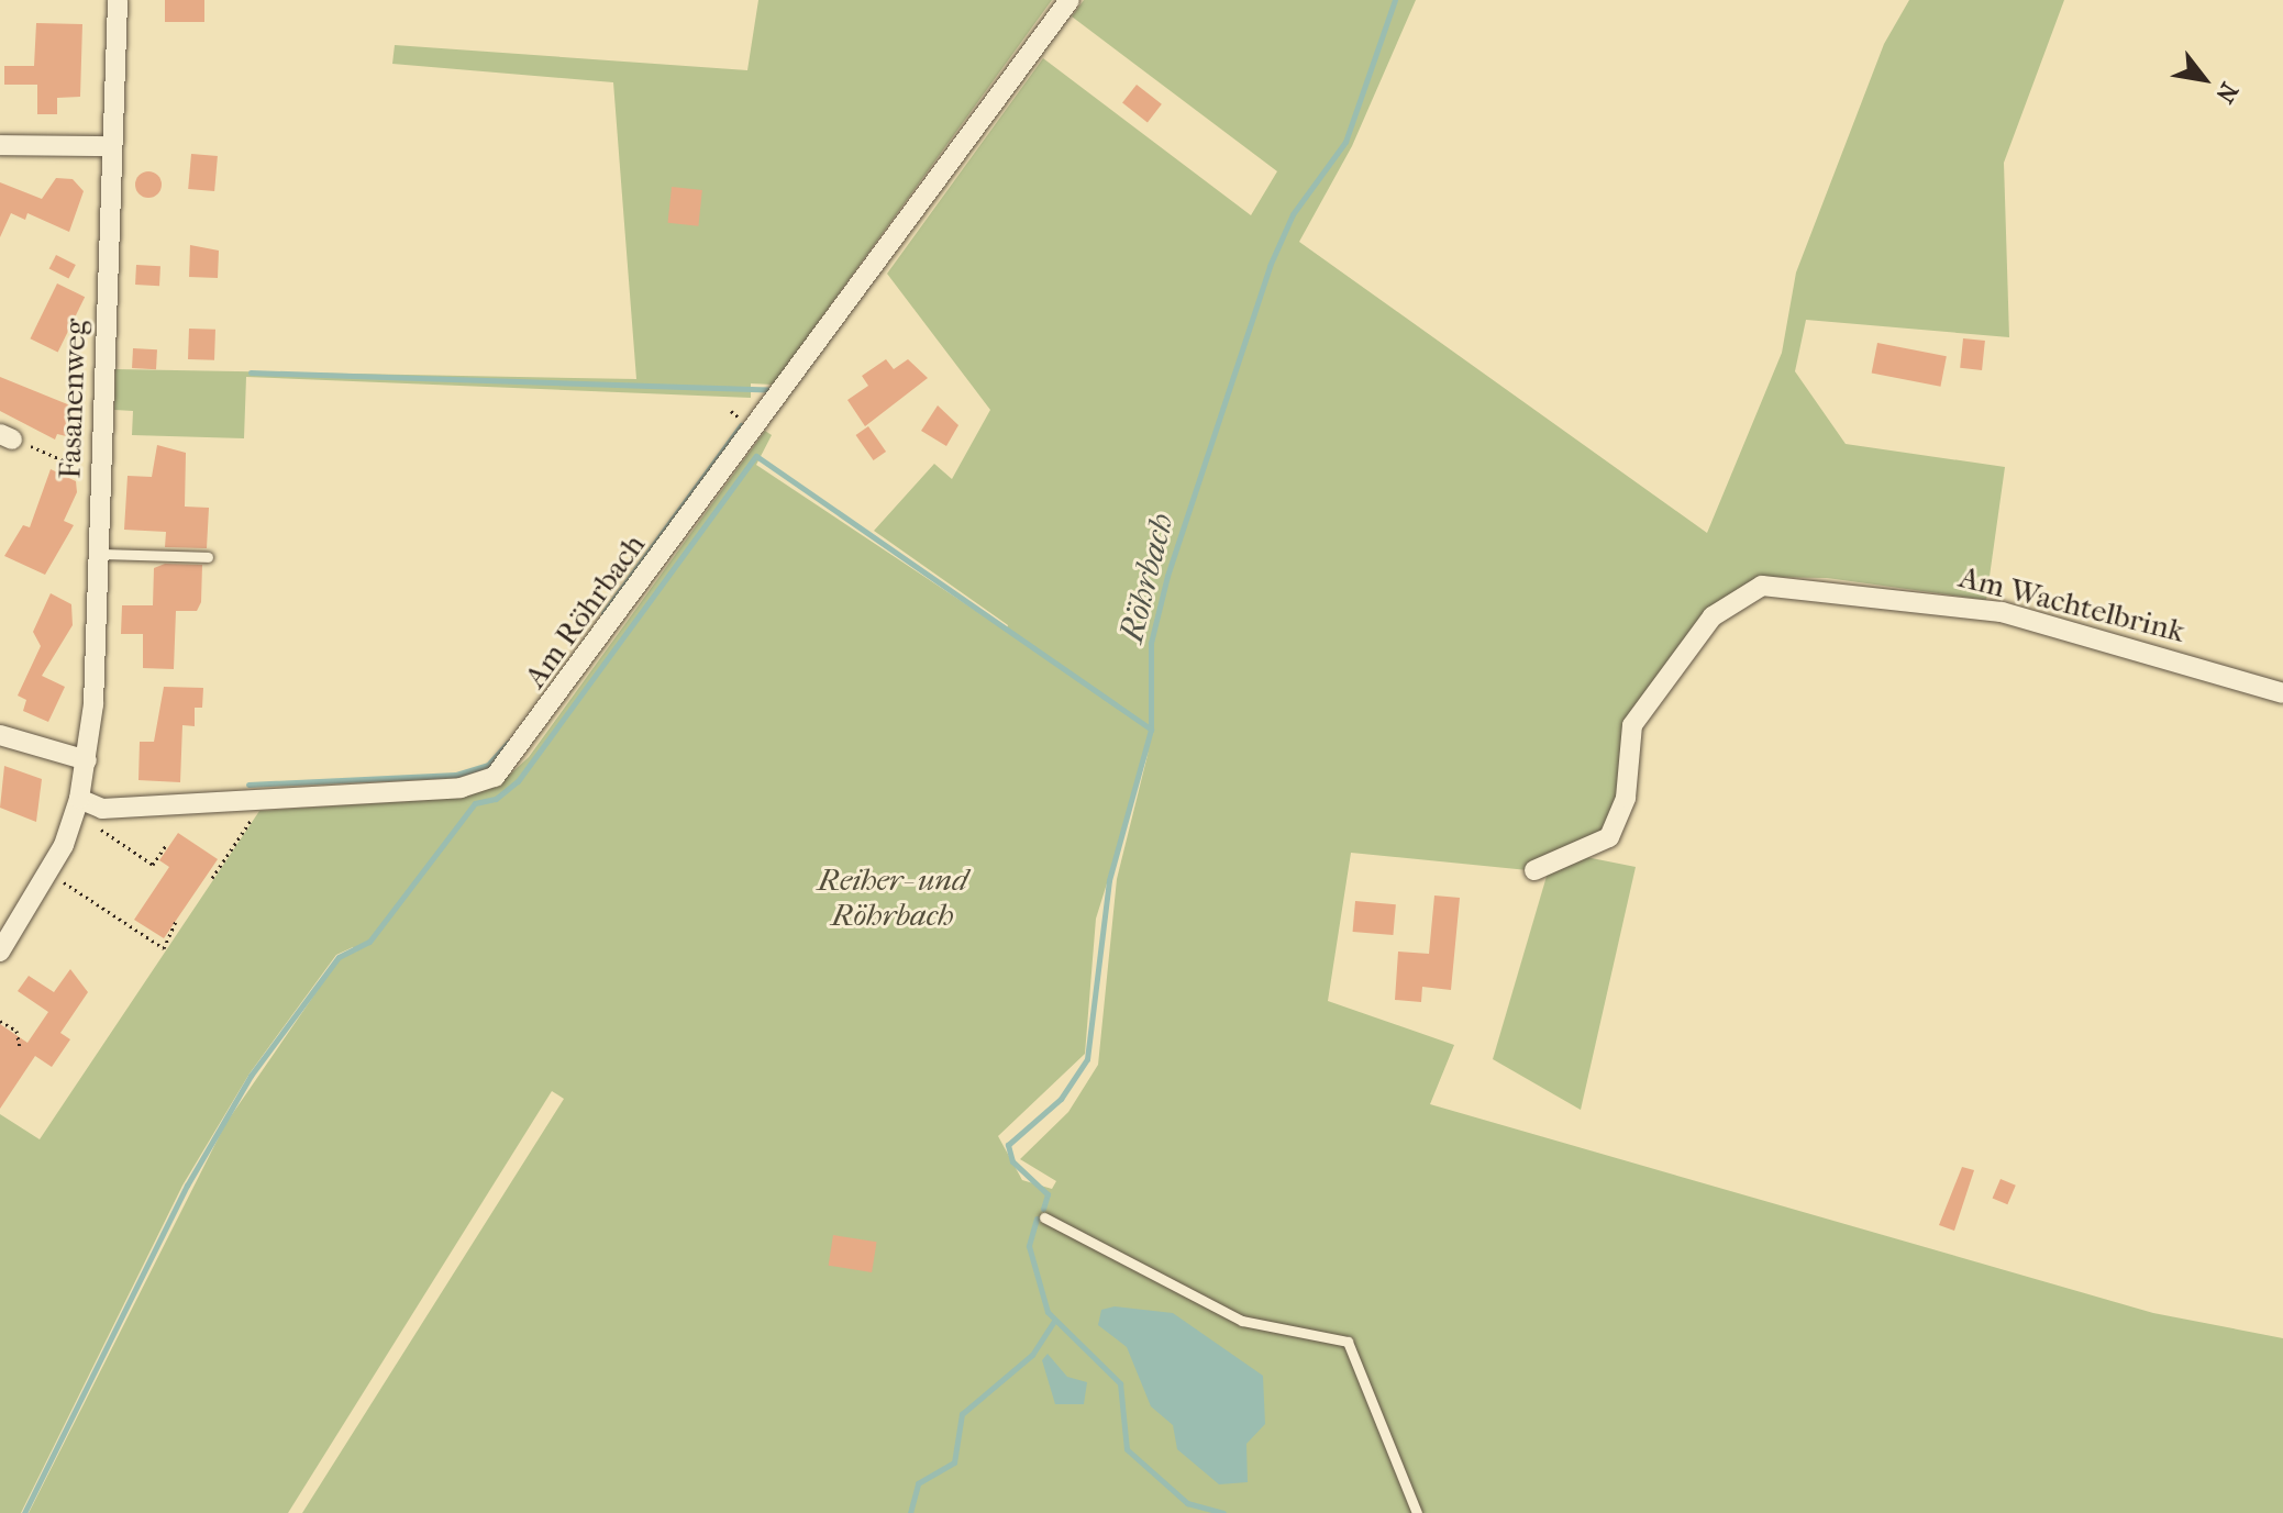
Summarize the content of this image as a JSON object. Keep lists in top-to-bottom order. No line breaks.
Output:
{"streets":{"street":["Fasanenweg","Am Wachtelbrink","Am Röhrbach"]},"crossings":[["Fasanenweg","Am Röhrbach"]],"water":["Röhrbach"],"parks":["Reiher- und Röhrbach"],"north":"bottom right"}
